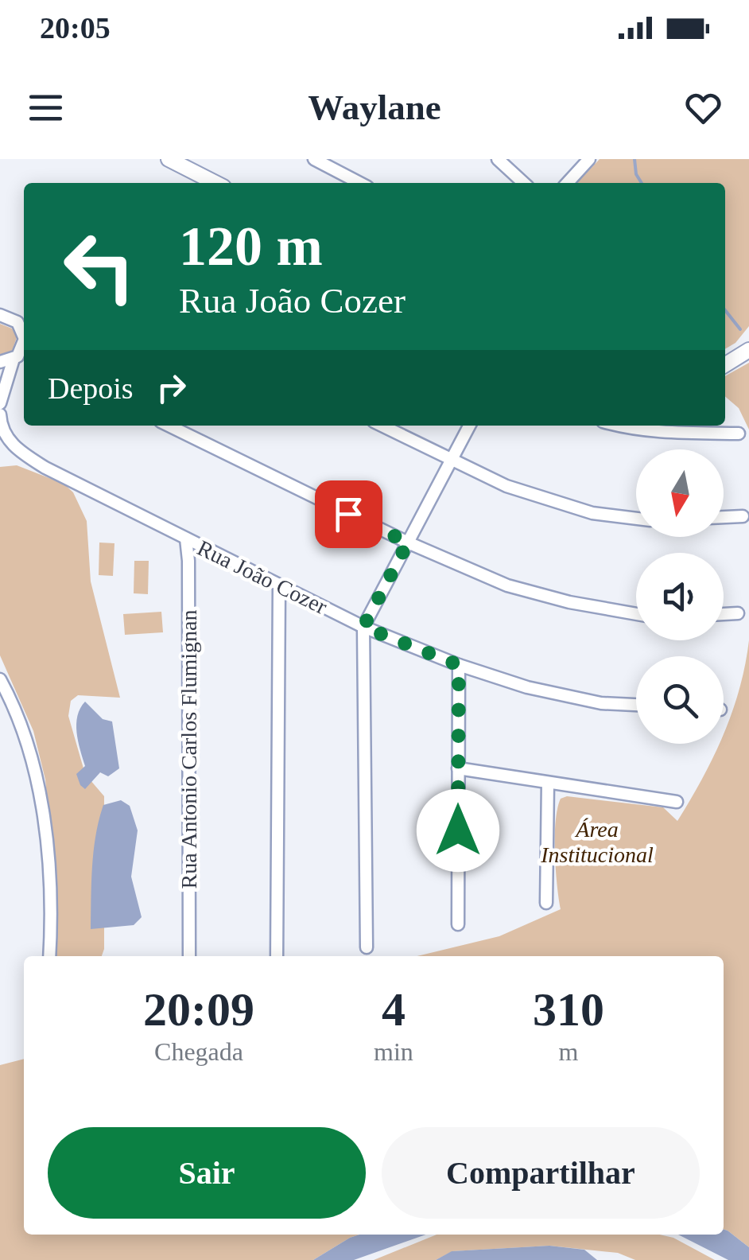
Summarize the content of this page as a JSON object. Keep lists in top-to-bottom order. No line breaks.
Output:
{"streets":{"street":["Rua João Cozer","Rua Antonio Carlos Flumignan"]},"crossings":[["Rua João Cozer","Rua Antonio Carlos Flumignan"]],"parks":["Área Institucional"],"north":"bottom","page":{"status":"20:05","header":"Waylane","turn":["120 m","Rua João Cozer"],"then":"Depois","eta":["20:09","Chegada","4","min","310","m"],"buttons":["Sair","Compartilhar"]}}
